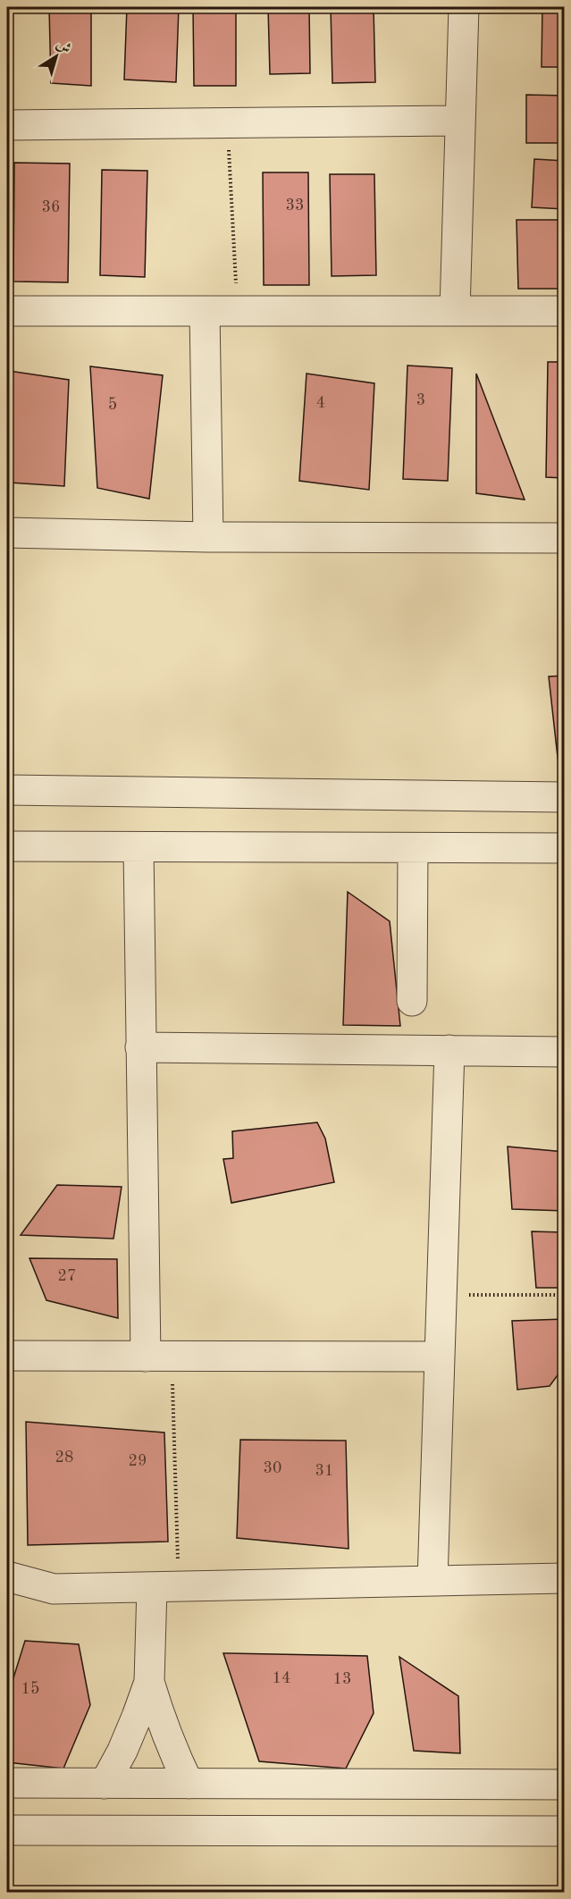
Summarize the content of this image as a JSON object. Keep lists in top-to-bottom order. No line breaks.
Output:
{"house_numbers":["33","36","3","4","5","27","28","29","30","31","14","13","15"],"north":"top right"}
